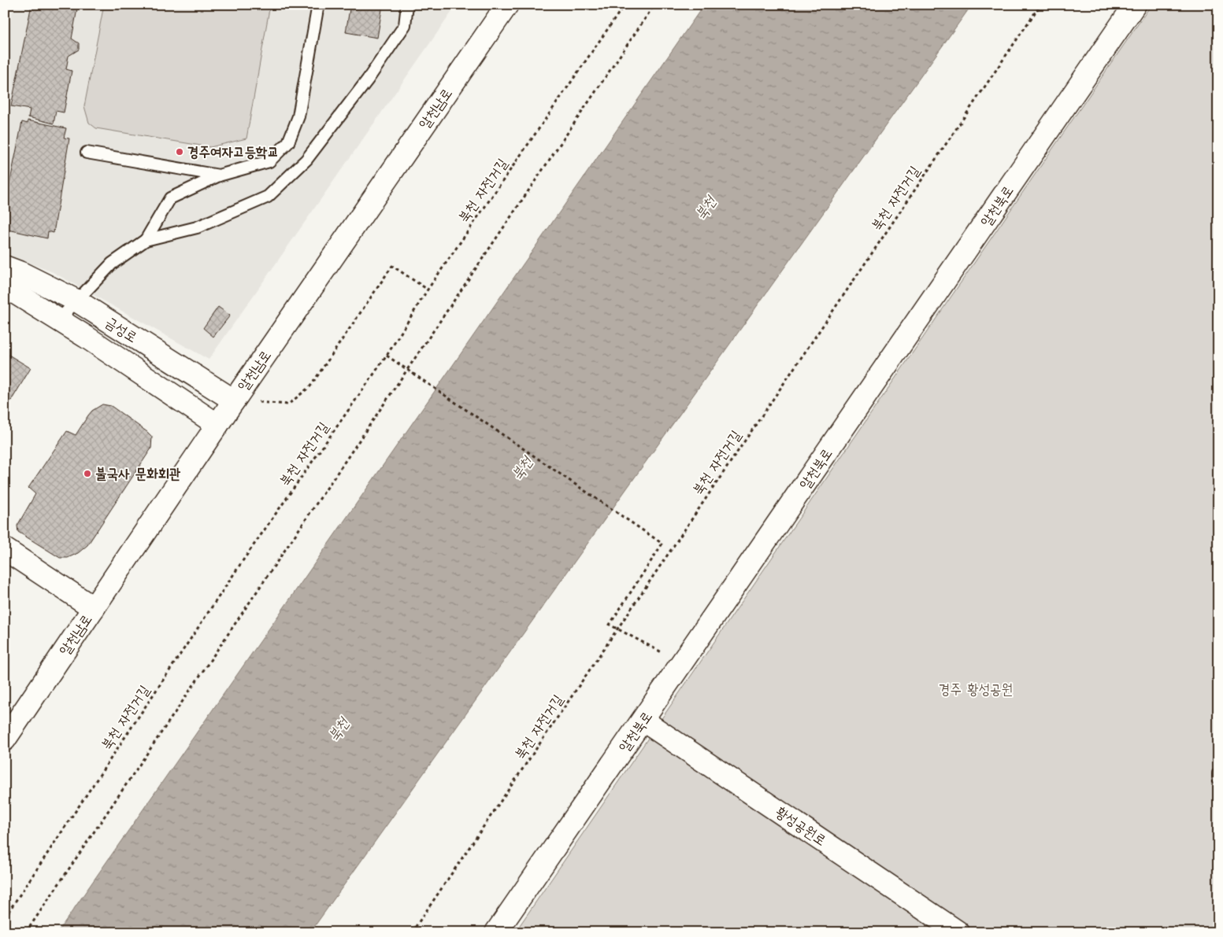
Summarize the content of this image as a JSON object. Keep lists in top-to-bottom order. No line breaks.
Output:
{"streets":{"street":["알천남로","알천북로","금성로","황성공원로"],"path":["북천 자전거길"]},"crossings":[["알천남로","금성로"],["알천북로","황성공원로"]],"water":["북천"],"parks":["경주 황성공원"],"places":["경주여자고등학교","불국사 문화회관"]}
